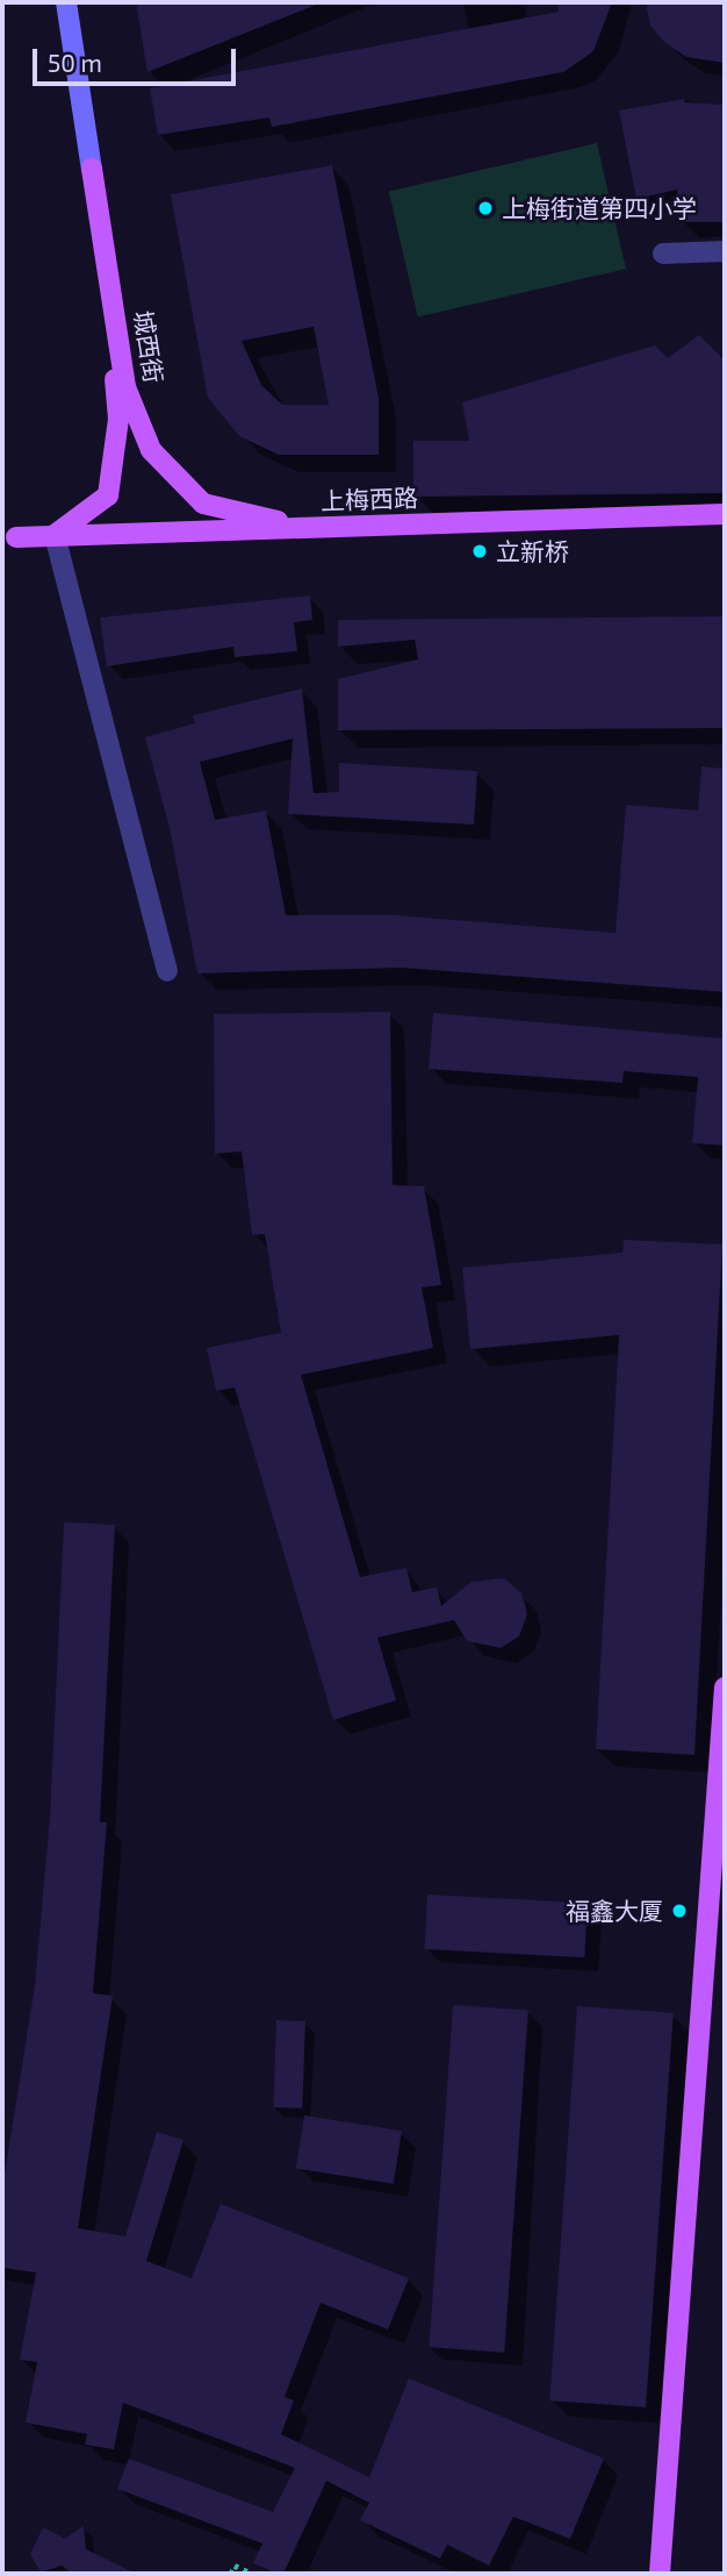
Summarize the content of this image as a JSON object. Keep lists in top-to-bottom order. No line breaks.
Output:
{"streets":{"main road":["城西街","上梅西路"]},"crossings":[["城西街","上梅西路"]],"places":["上梅街道第四小学","立新桥","福鑫大厦"],"scale_bar":"50 m"}
